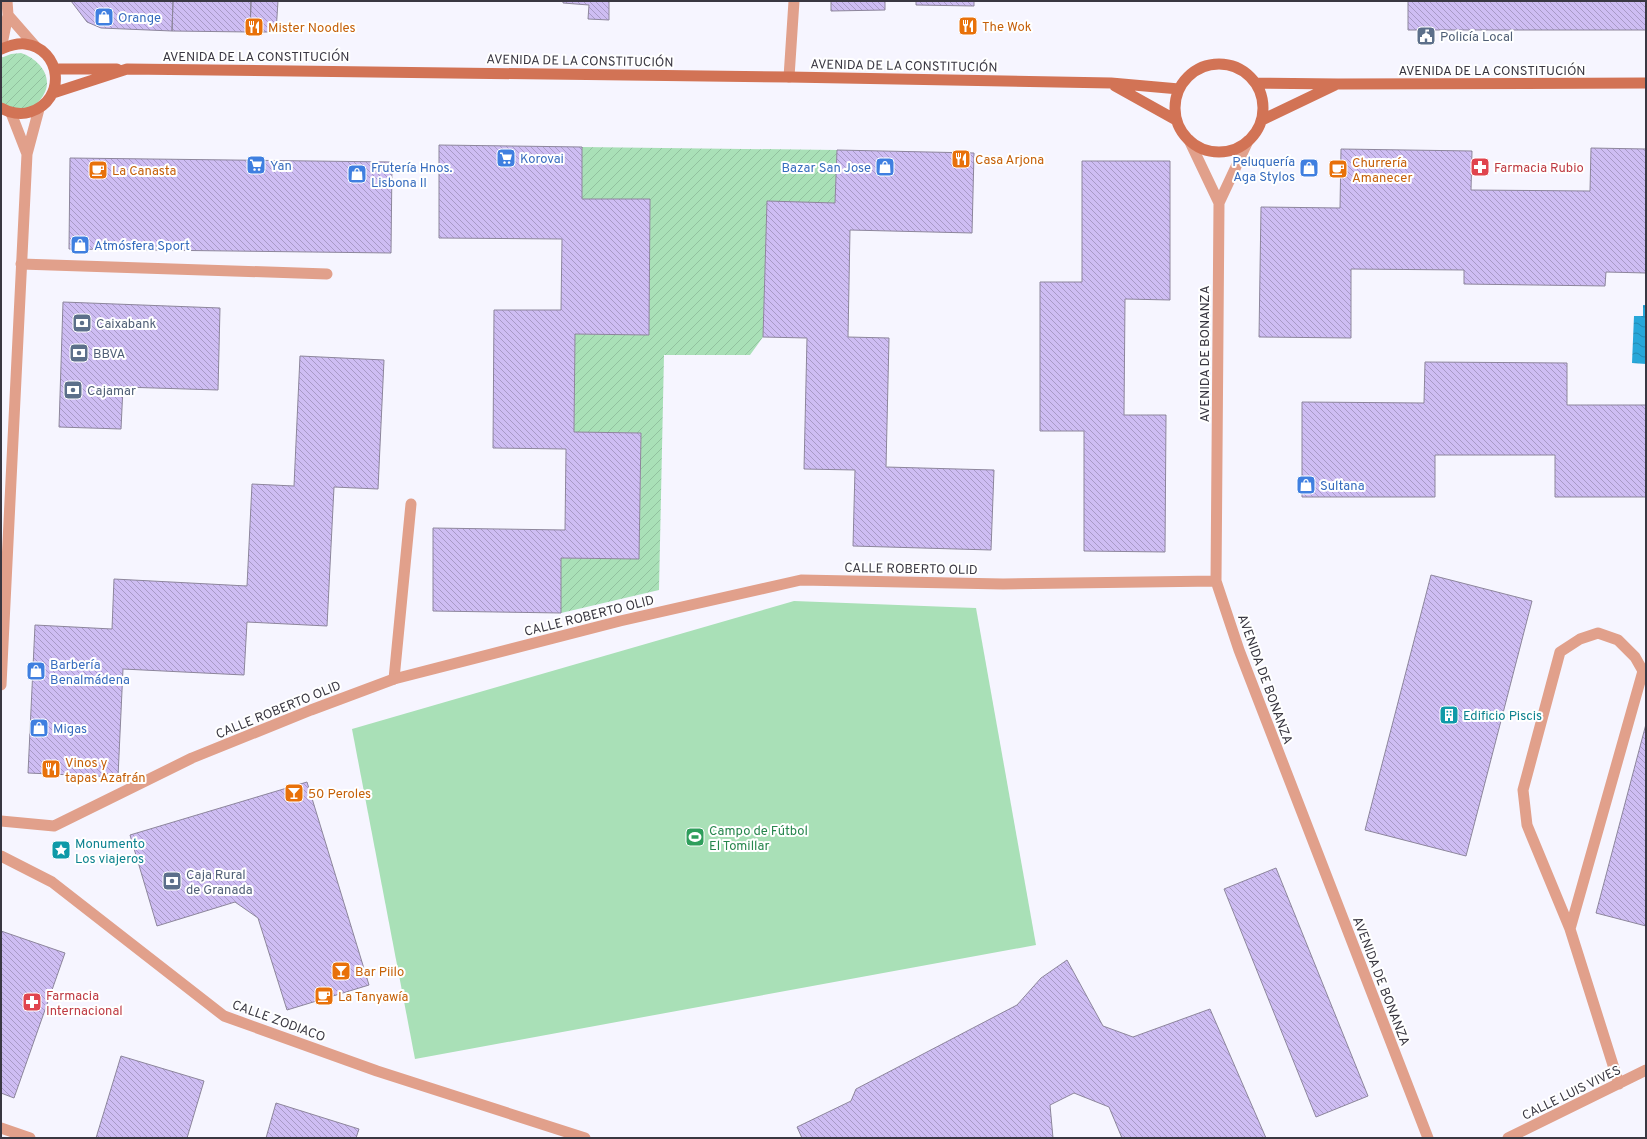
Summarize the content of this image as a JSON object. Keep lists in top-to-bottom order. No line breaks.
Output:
{"streets":{"main road":["AVENIDA DE LA CONSTITUCIÓN"],"street":["AVENIDA DE BONANZA","CALLE ROBERTO OLID","CALLE ZODIACO","CALLE LUIS VIVES"]},"crossings":[["AVENIDA DE LA CONSTITUCIÓN","AVENIDA DE BONANZA"],["AVENIDA DE BONANZA","CALLE ROBERTO OLID"]],"places":{"shop":["Orange","Bazar San Jose","Peluquería Aga Stylos","Frutería Hnos. Lisbona II","Atmósfera Sport","Sultana","Barbería Benalmádena","Migas"],"restaurant":["The Wok","Mister Noodles","Casa Arjona","Vinos y tapas Azafrán"],"public building":["Policía Local"],"supermarket":["Korovai","Yan"],"pharmacy":["Farmacia Rubio","Farmacia Internacional"],"cafe":["Churrería Amanecer","La Canasta","La Tanyawía"],"bank":["Caixabank","BBVA","Cajamar","Caja Rural de Granada"],"building":["Edificio Piscis"],"bar":["50 Peroles","Bar Piilo"],"sports":["Campo de Fútbol El Tomillar"],"place":["Monumento Los viajeros"]}}
